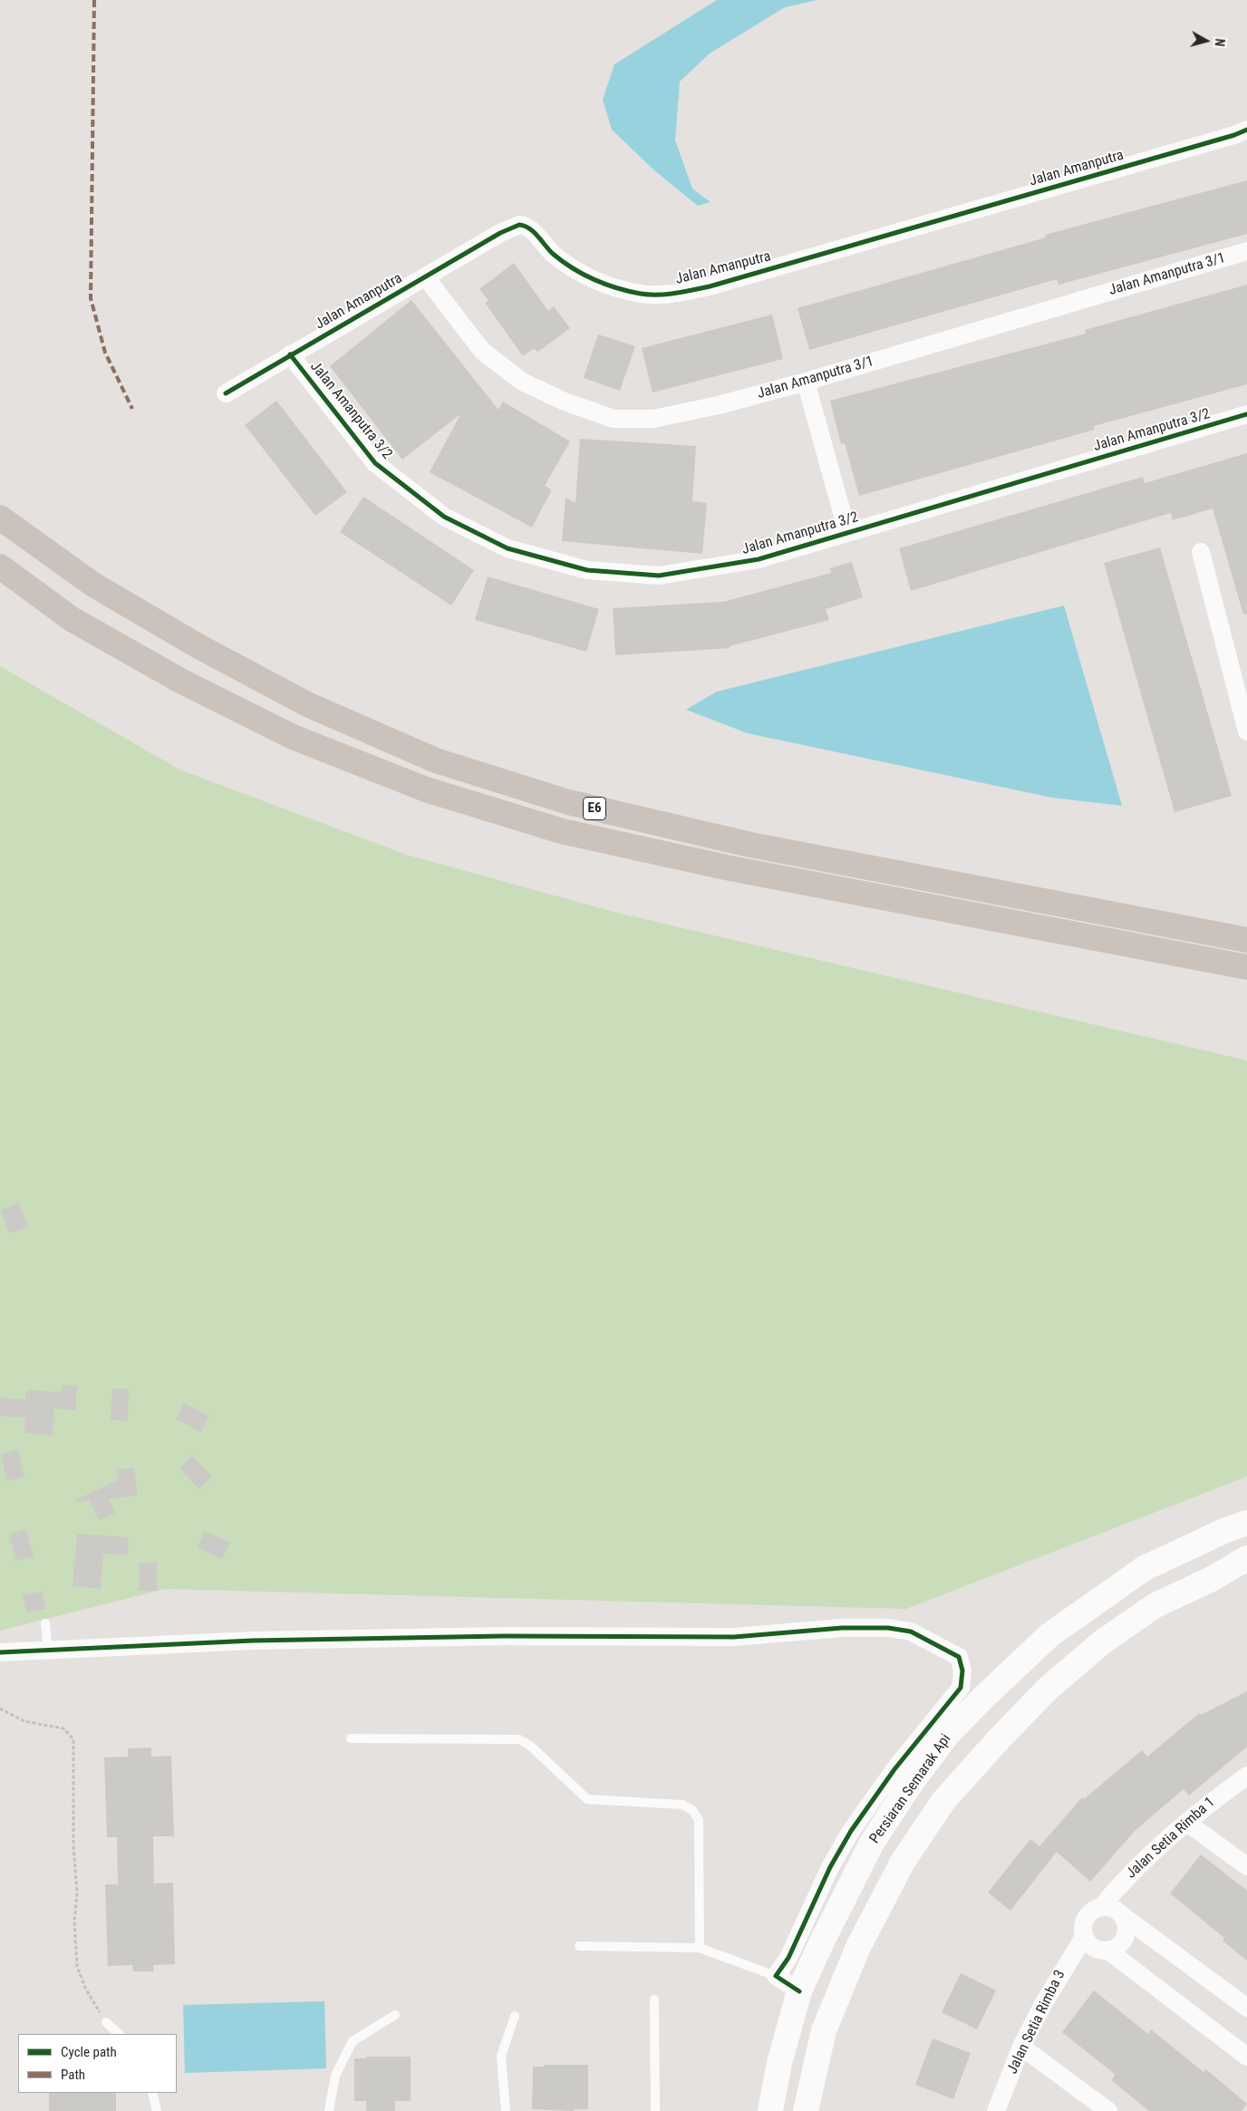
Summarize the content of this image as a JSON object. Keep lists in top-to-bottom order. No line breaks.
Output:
{"streets":{"highway":["E6"],"main road":["Persiaran Semarak Api"],"street":["Jalan Amanputra","Jalan Amanputra 3/1","Jalan Amanputra 3/2","Jalan Setia Rimba 1","Jalan Setia Rimba 3"]},"crossings":[["Jalan Amanputra","Jalan Amanputra 3/1"],["Jalan Amanputra","Jalan Amanputra 3/2"],["Jalan Setia Rimba 1","Jalan Setia Rimba 3"]],"legend":["Cycle path","Path"],"north":"right"}
